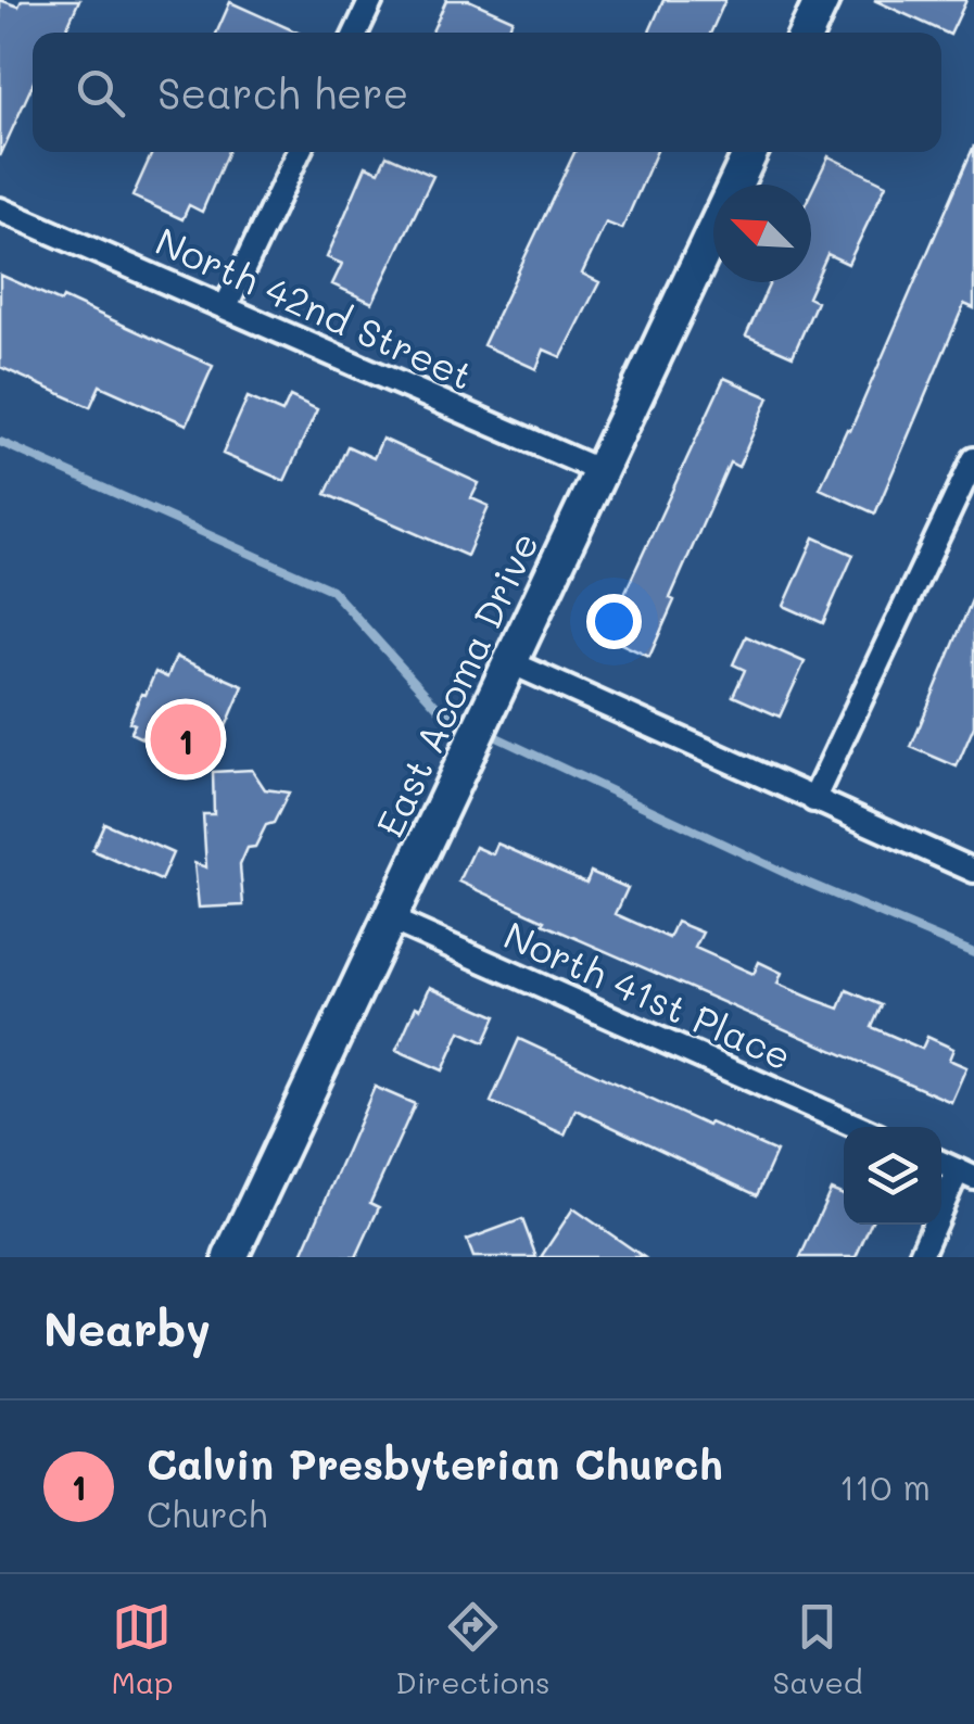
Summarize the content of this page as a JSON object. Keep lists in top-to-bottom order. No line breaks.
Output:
{"streets":{"street":["North 42nd Street","East Acoma Drive","North 41st Place"]},"crossings":[["North 42nd Street","East Acoma Drive"],["East Acoma Drive","North 41st Place"]],"north":"top left","page":{"search":"Search here","pins":"1","heading":"Nearby","list":[{"mark":"1","name":"Calvin Presbyterian Church","note":"Church","value":"110 m"}],"nav":["Map","Directions","Saved"]}}
